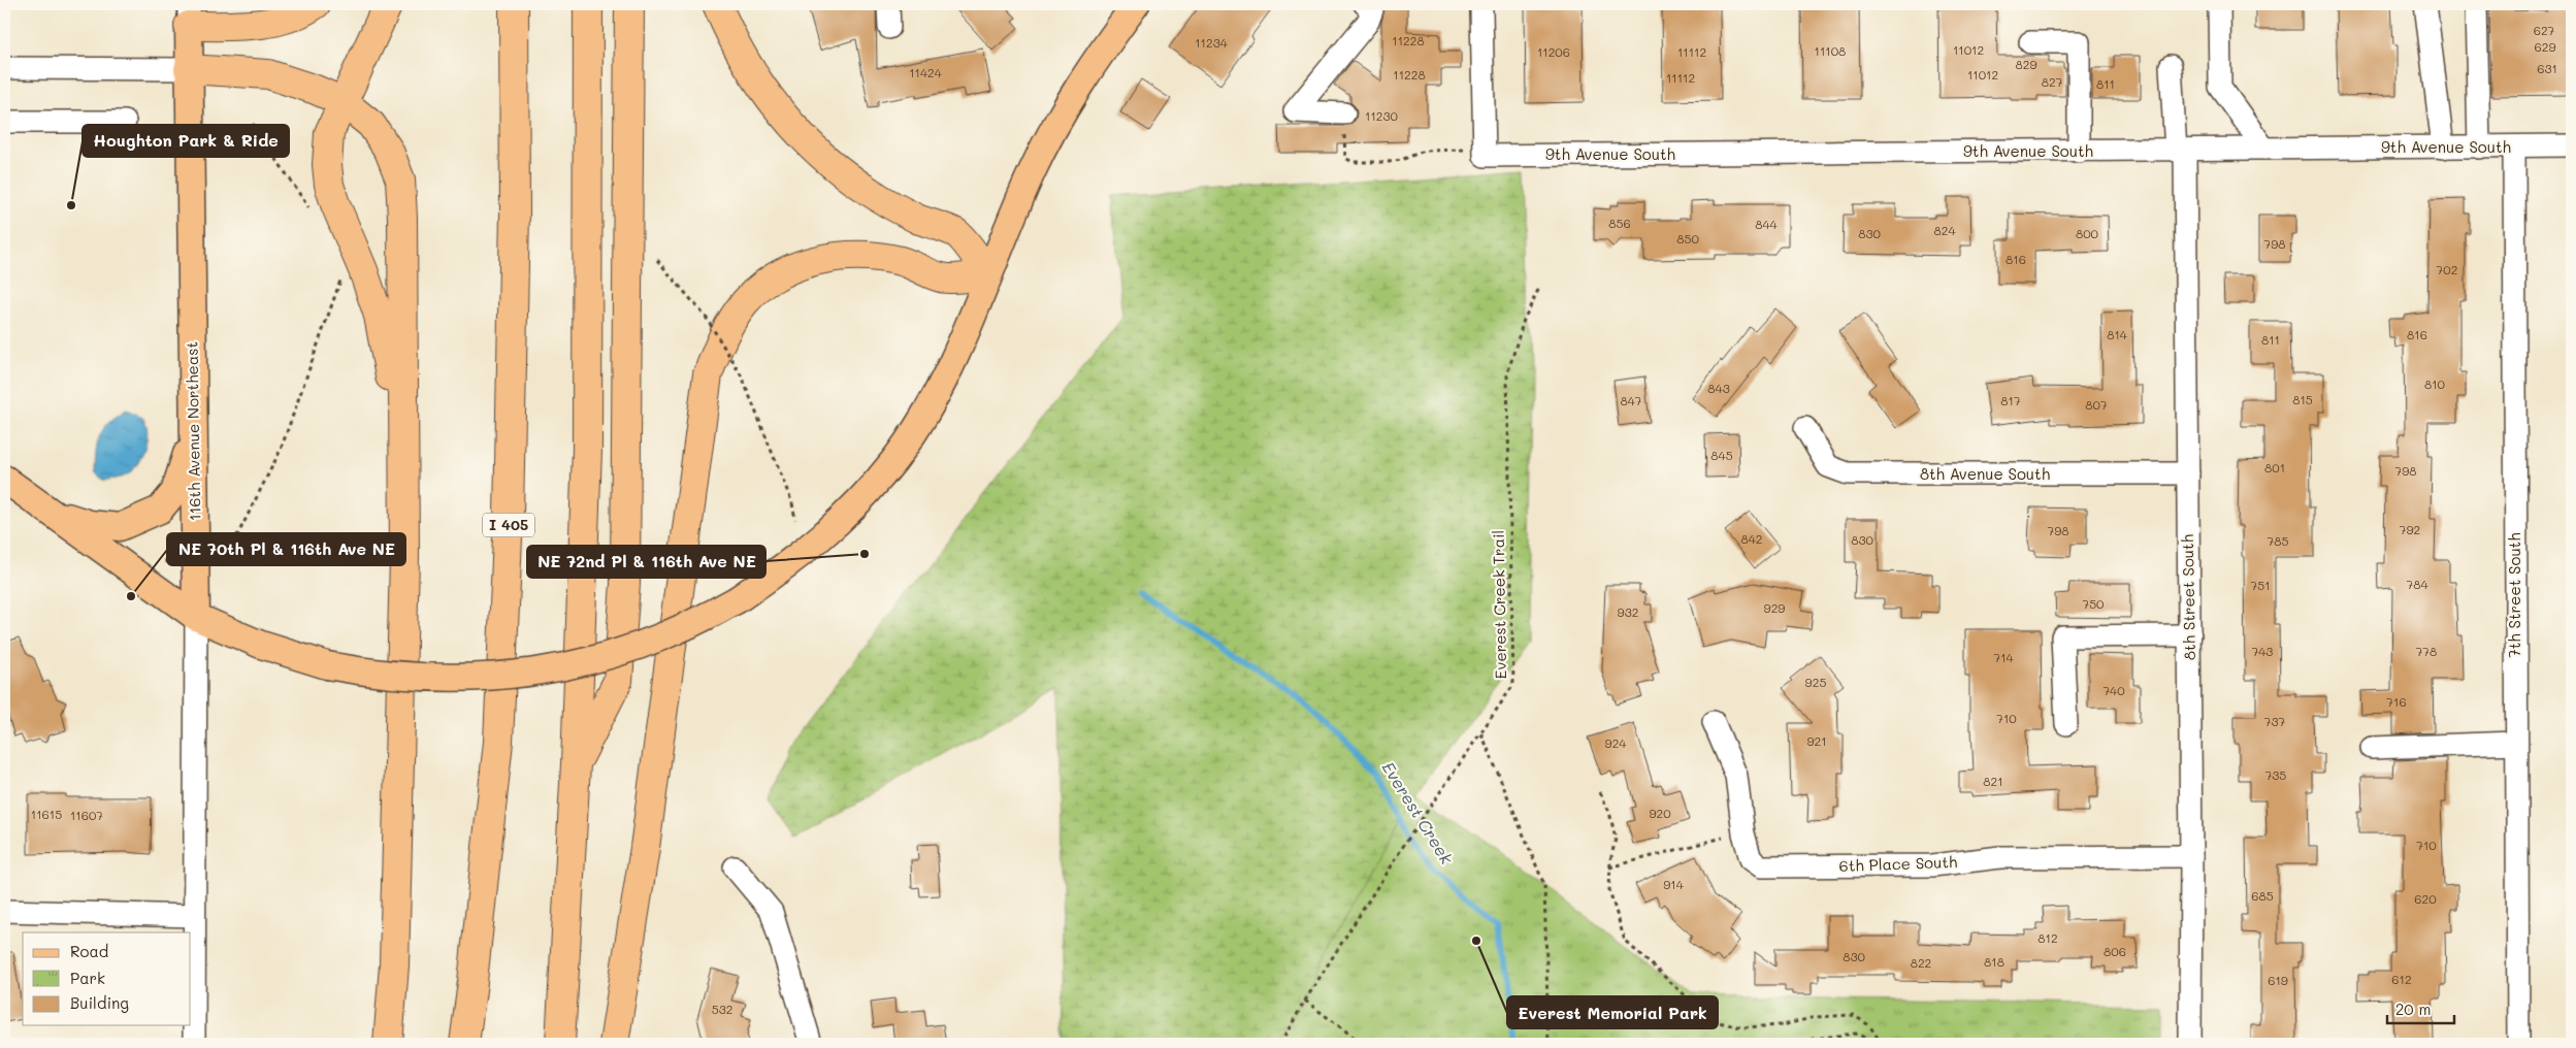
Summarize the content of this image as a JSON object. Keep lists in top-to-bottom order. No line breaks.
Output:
{"streets":{"highway":["I 405"],"main road":["116th Avenue Northeast"],"street":["9th Avenue South","8th Avenue South","7th Street South","8th Street South","6th Place South"],"path":["Everest Creek Trail"]},"crossings":[["9th Avenue South","7th Street South"],["9th Avenue South","8th Street South"],["8th Avenue South","8th Street South"],["8th Street South","6th Place South"]],"water":["Everest Creek"],"places":["Houghton Park & Ride","NE 72nd Pl & 116th Ave NE","NE 70th Pl & 116th Ave NE","Everest Memorial Park"],"house_numbers":["627","11228","11234","629","11012","11108","11206","11112","829","631","11424","11228","11012","11112","827","811","11230","856","844","824","830","800","850","798","816","702","814","816","811","810","843","815","847","817","807","845","801","798","792","798","842","830","785","784","751","750","929","932","743","778","714","925","740","716","710","737","921","924","735","821","920","11615","11607","710","914","685","620","812","806","830","818","822","612","619","532"],"legend":["Road","Park","Building"],"scale_bar":"20 m"}
